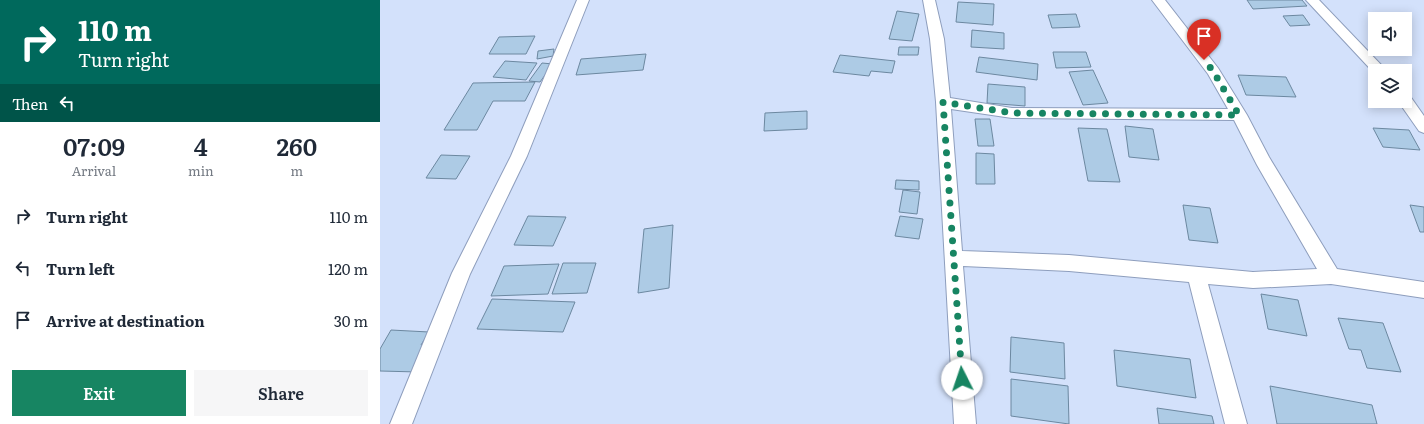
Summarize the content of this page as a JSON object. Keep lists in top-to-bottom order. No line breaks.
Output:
{"page":{"turn":["110 m","Turn right"],"then":"Then","eta":["07:09","Arrival","4","min","260","m"],"list":[{"name":"Turn right","value":"110 m"},{"name":"Turn left","value":"120 m"},{"name":"Arrive at destination","value":"30 m"}],"buttons":["Exit","Share"]}}
